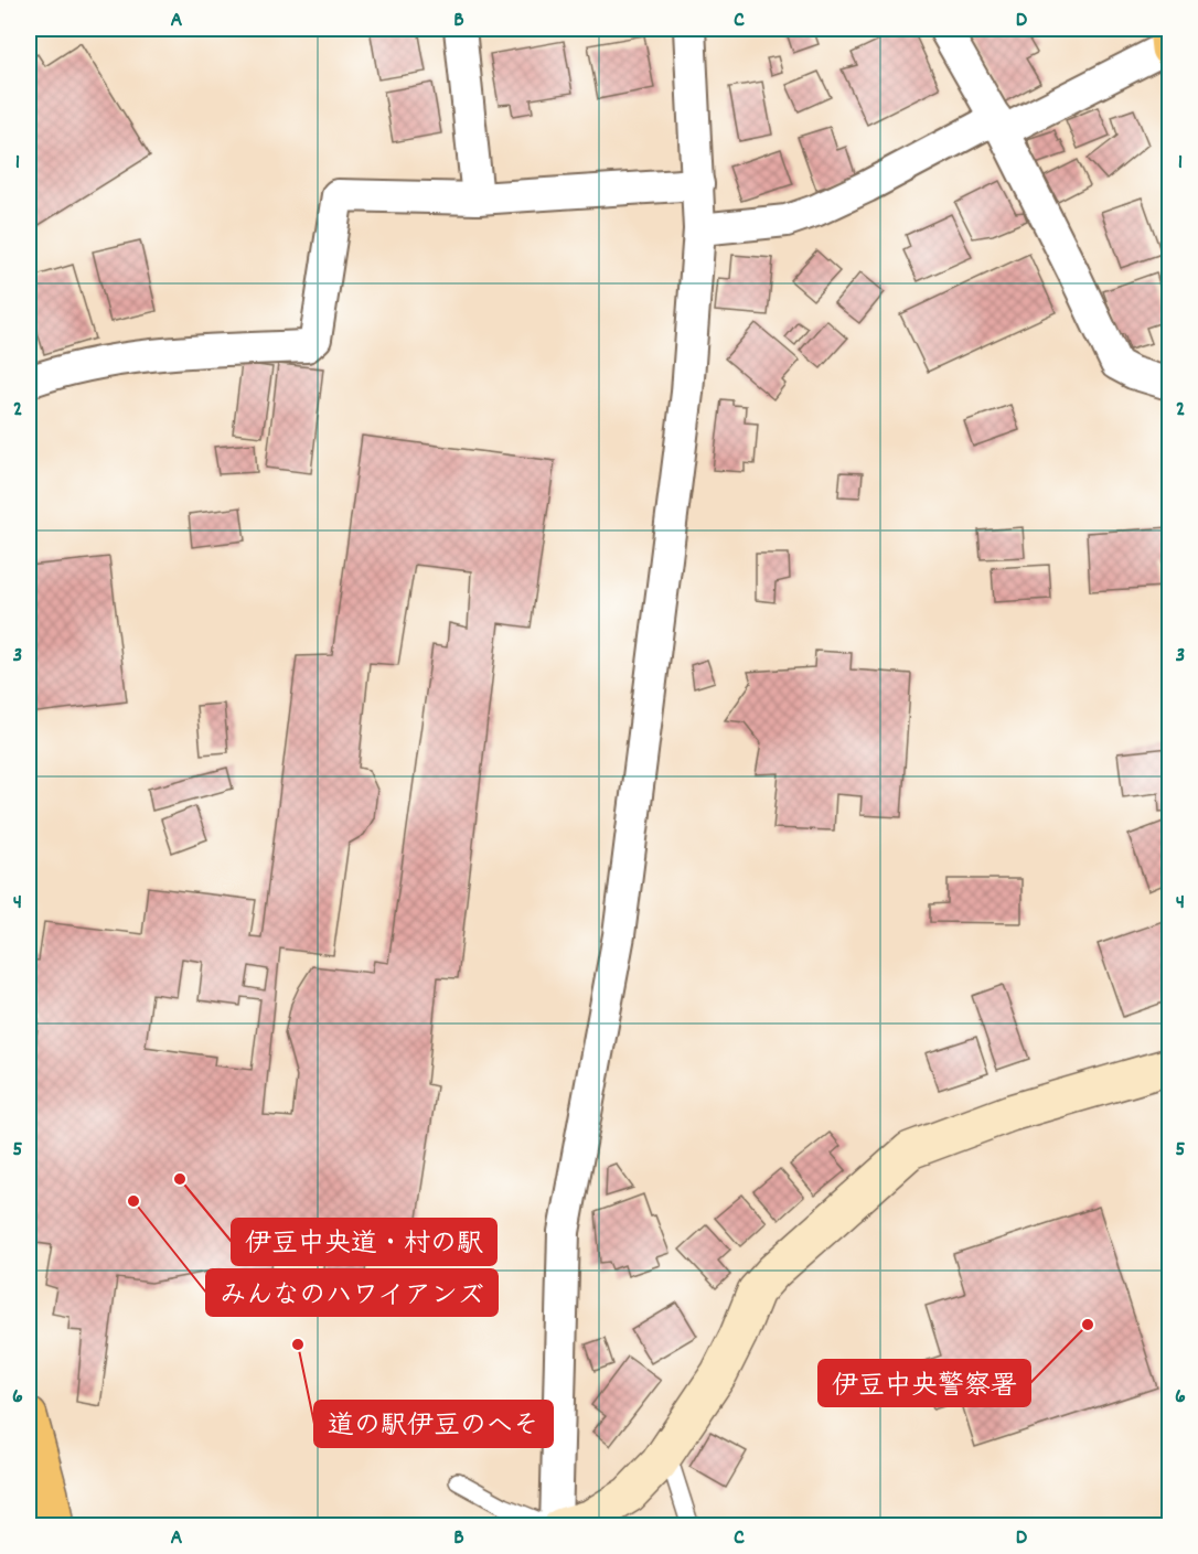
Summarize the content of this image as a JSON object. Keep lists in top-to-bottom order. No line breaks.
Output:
{"places":["伊豆中央道・村の駅","みんなのハワイアンズ","伊豆中央警察署","道の駅伊豆のへそ"],"grid":{"columns":["A","B","C","D"],"rows":["1","2","3","4","5","6"]}}
